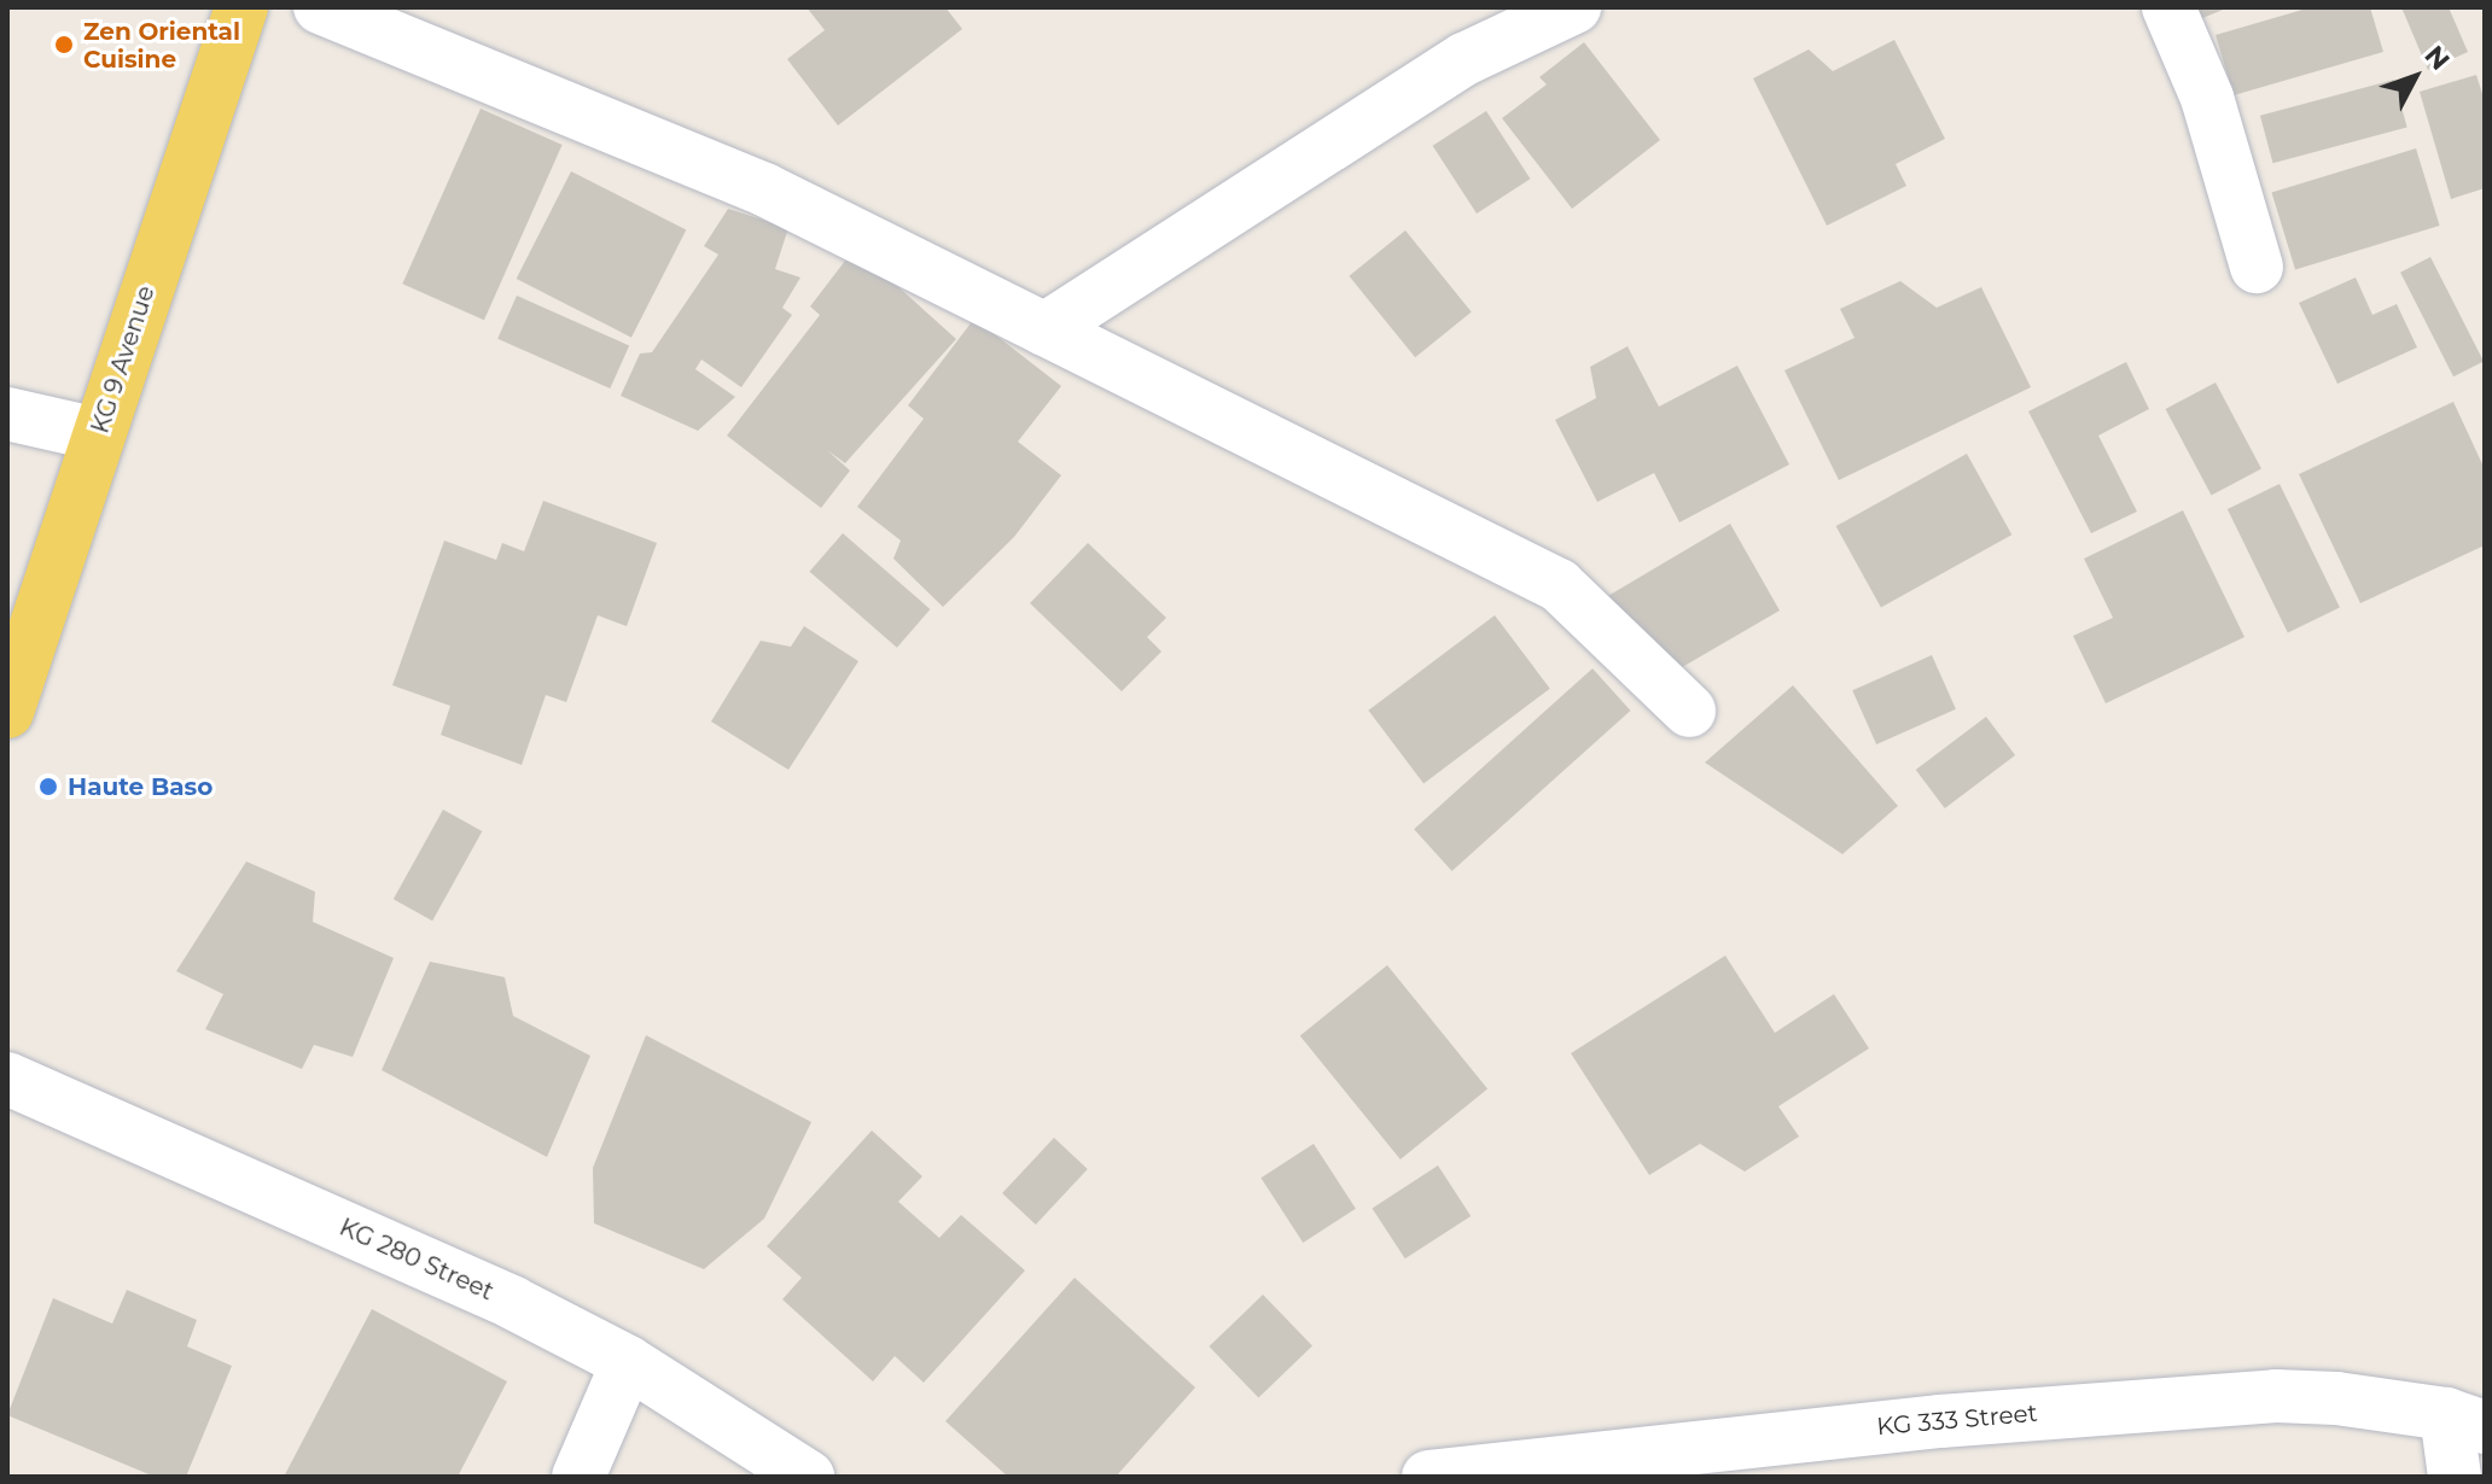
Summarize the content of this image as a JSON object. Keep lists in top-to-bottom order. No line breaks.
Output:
{"streets":{"main road":["KG 9 Avenue"],"street":["KG 280 Street","KG 333 Street"]},"places":["Zen Oriental Cuisine","Haute Baso"],"north":"top right"}
